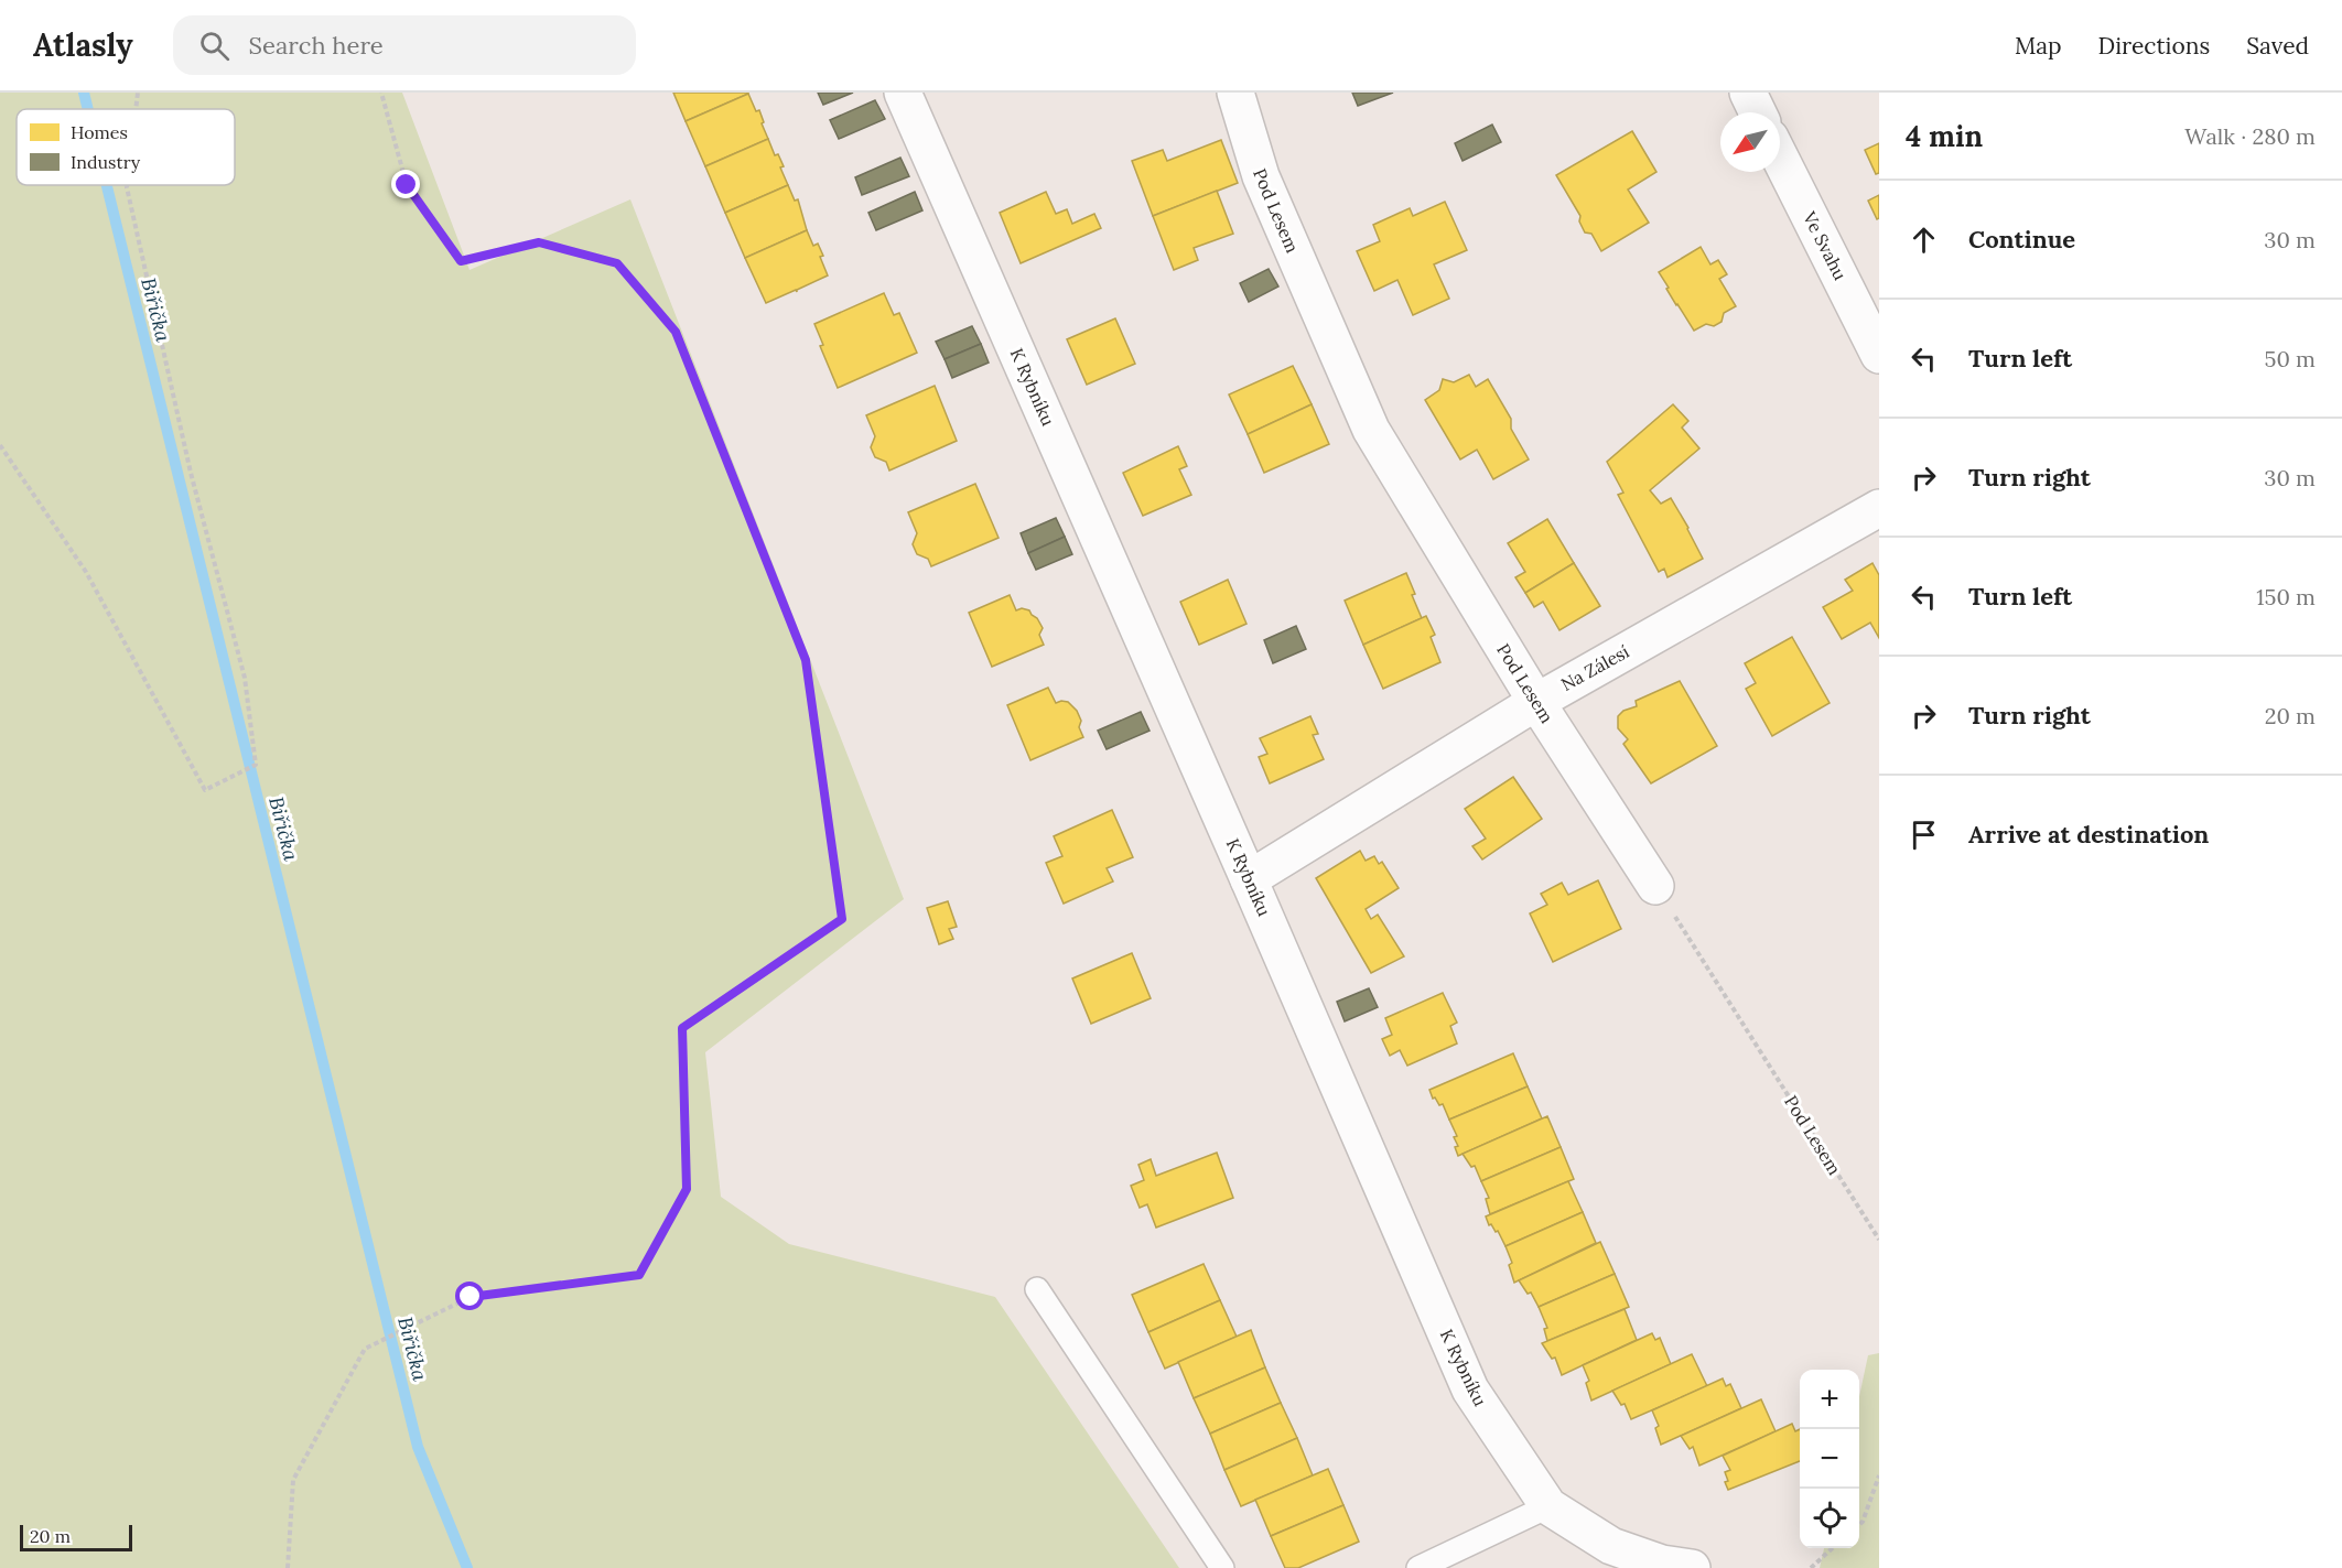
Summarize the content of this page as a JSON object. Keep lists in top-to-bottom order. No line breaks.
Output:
{"streets":{"street":["Pod Lesem","Ve Svahu","K Rybníku","Na Zálesí"]},"crossings":[["Pod Lesem","Na Zálesí"],["K Rybníku","Na Zálesí"]],"water":["Biřička"],"legend":["Homes","Industry"],"scale_bar":"20 m","north":"bottom left","page":{"header":"Atlasly","search":"Search here","nav":["Map","Directions","Saved"],"heading":["4 min","Walk · 280 m"],"list":[["Continue","30 m"],["Turn left","50 m"],["Turn right","30 m"],["Turn left","150 m"],["Turn right","20 m"],"Arrive at destination"],"map_buttons":["+","−"],"scale":"20 m"}}
